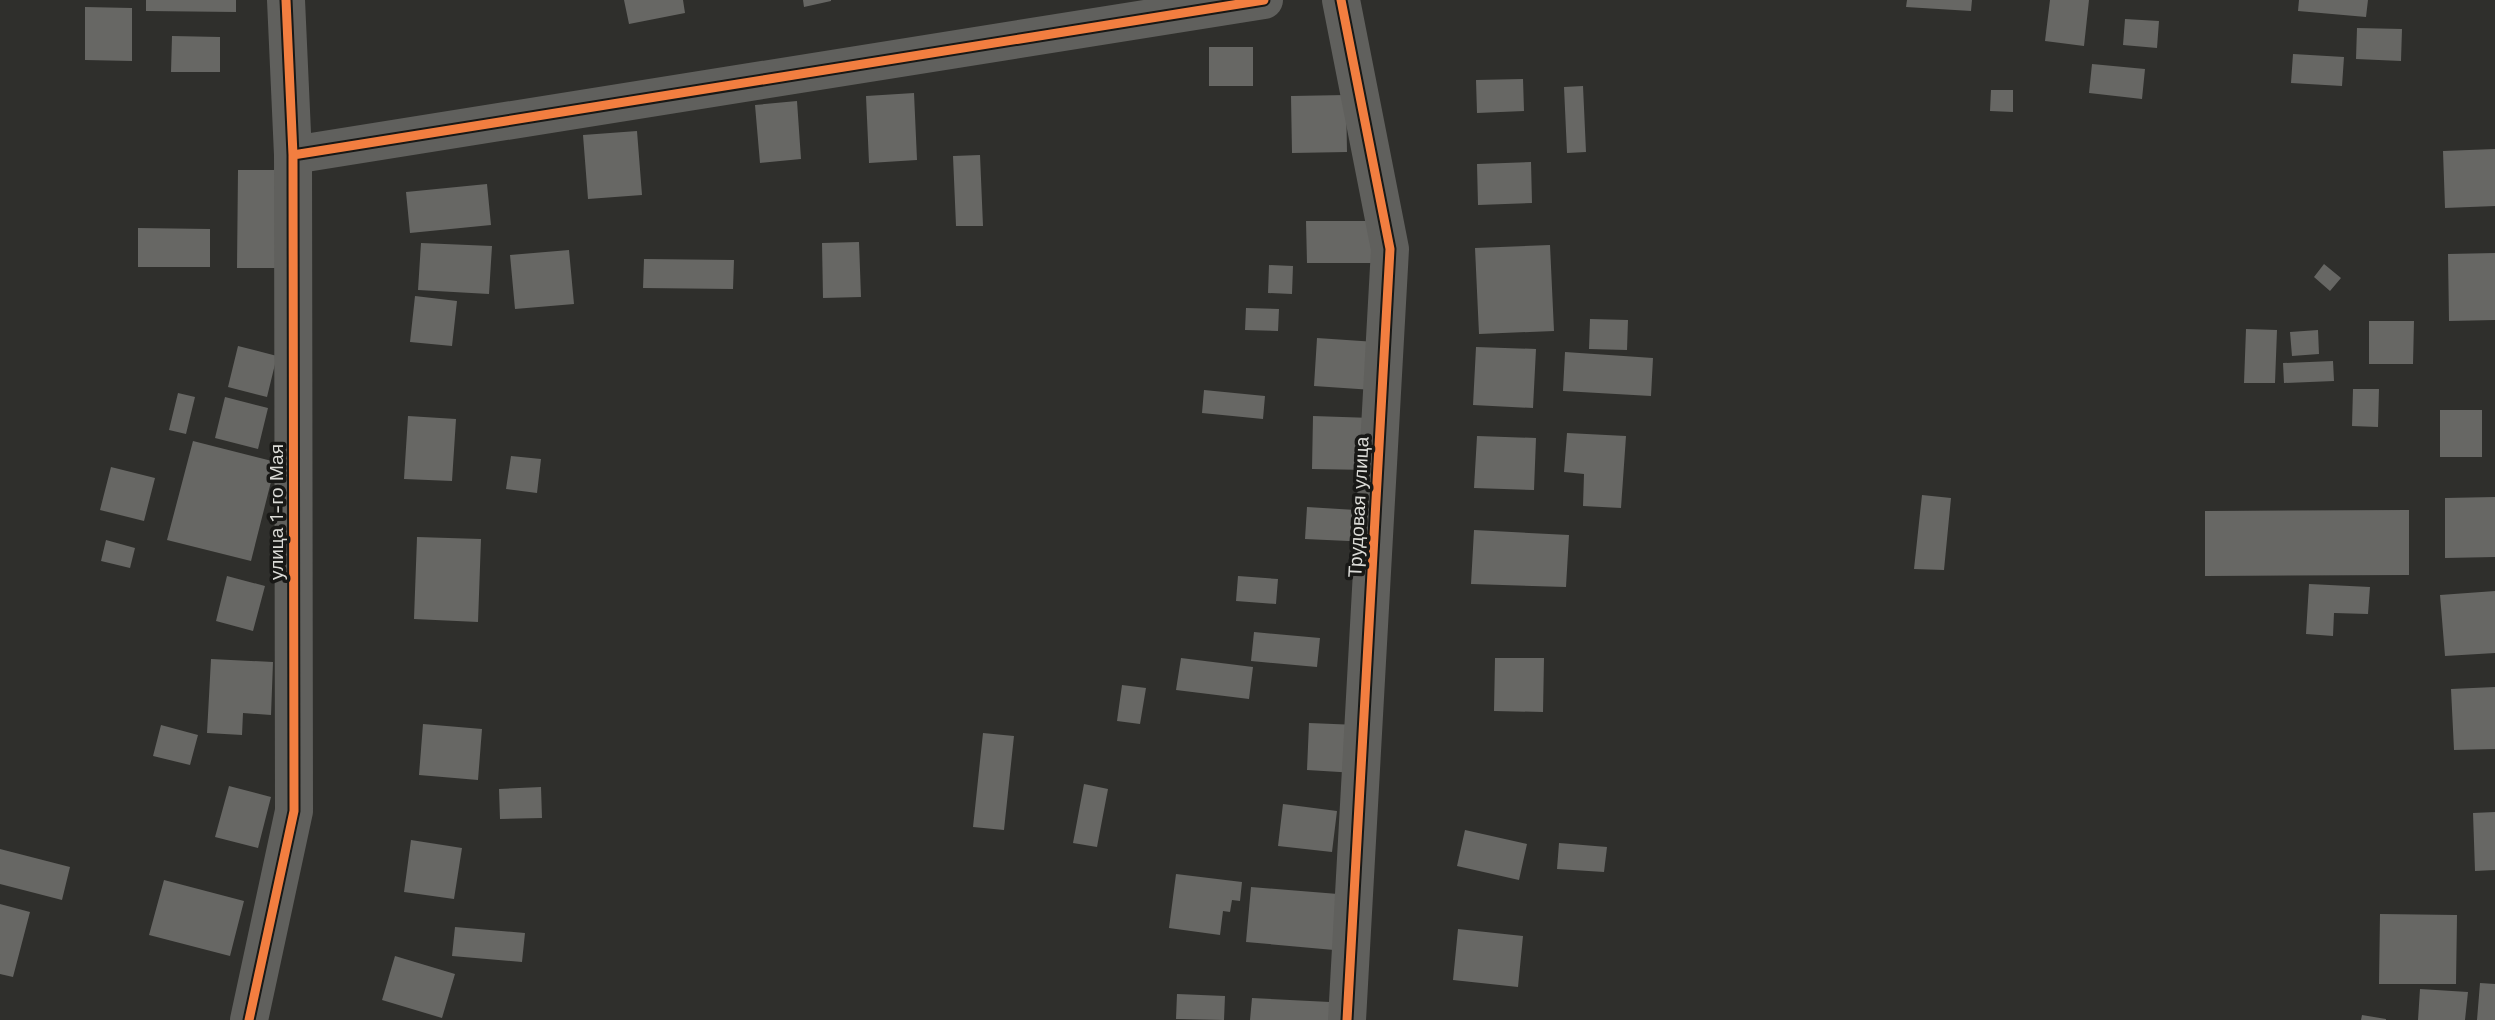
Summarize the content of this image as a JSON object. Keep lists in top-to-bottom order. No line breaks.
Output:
{"streets":{"street":["Трудовая улица","улица 1-го Мая"]}}
